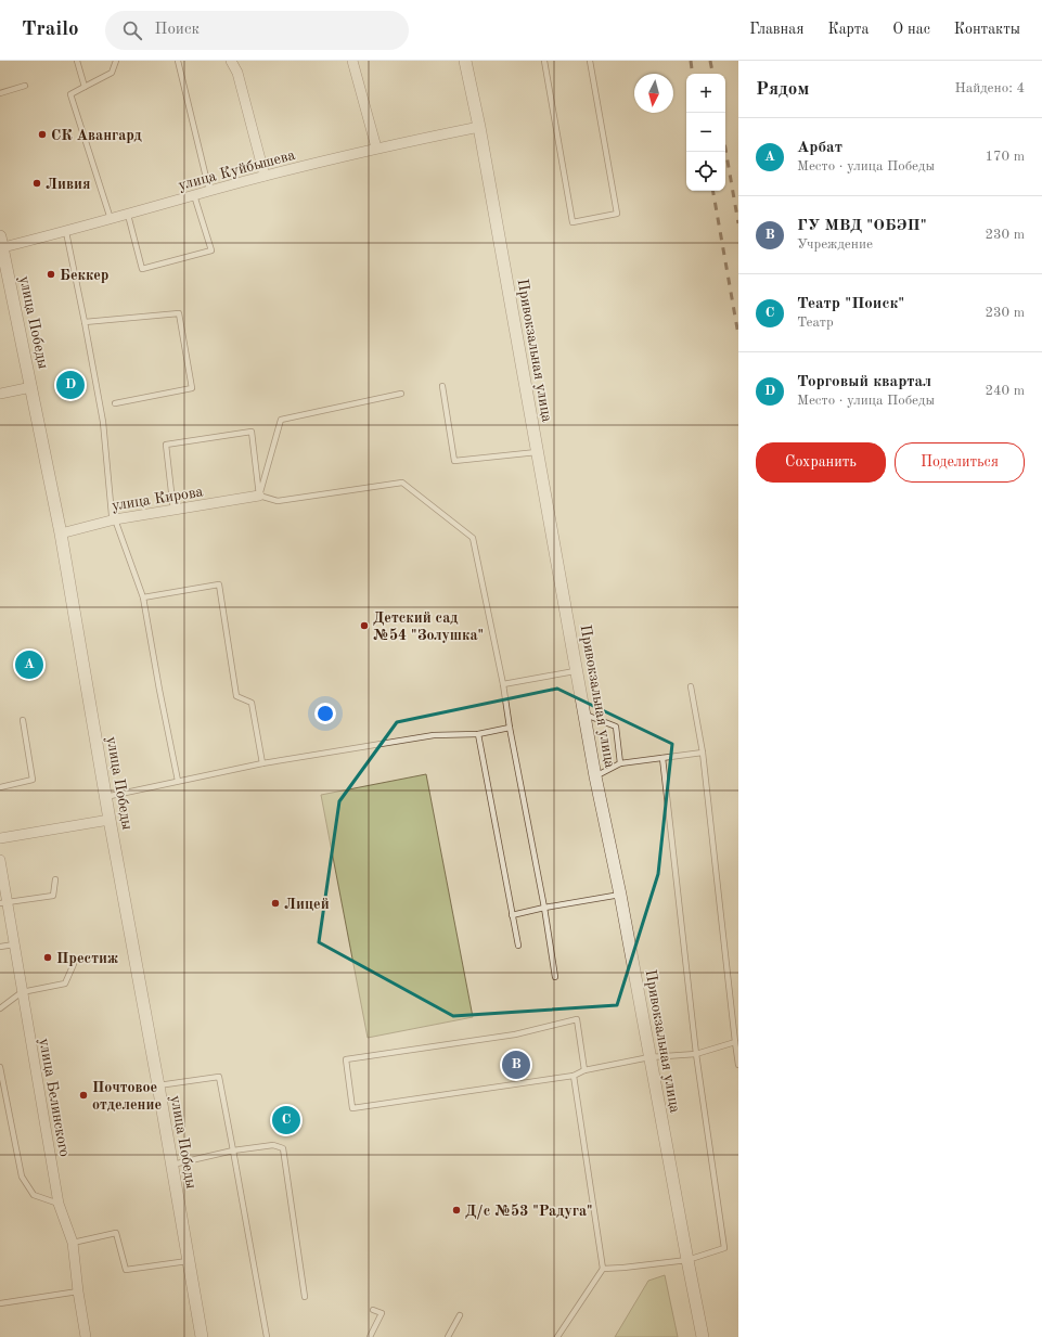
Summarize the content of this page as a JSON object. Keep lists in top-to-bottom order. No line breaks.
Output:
{"streets":{"street":["улица Куйбышева","улица Победы","Привокзальная улица","улица Кирова","улица Белинского"]},"crossings":[["улица Куйбышева","улица Победы"],["улица Куйбышева","Привокзальная улица"],["улица Победы","улица Кирова"]],"places":["СК Авангард","Ливия","Беккер","Детский сад №54 \"Золушка\"","Лицей","Престиж","Почтовое отделение","Д/с №53 \"Радуга\""],"north":"bottom","page":{"header":"Trailo","search":"Поиск","nav":["Главная","Карта","О нас","Контакты"],"heading":["Рядом","Найдено: 4"],"map_buttons":["+","−"],"list":[{"mark":"A","name":"Арбат","note":"Место · улица Победы","value":"170 m"},{"mark":"B","name":"ГУ МВД \"ОБЭП\"","note":"Учреждение","value":"230 m"},{"mark":"C","name":"Театр \"Поиск\"","note":"Театр","value":"230 m"},{"mark":"D","name":"Торговый квартал","note":"Место · улица Победы","value":"240 m"}],"pins":["D","A","B","C"],"buttons":["Сохранить","Поделиться"]}}
